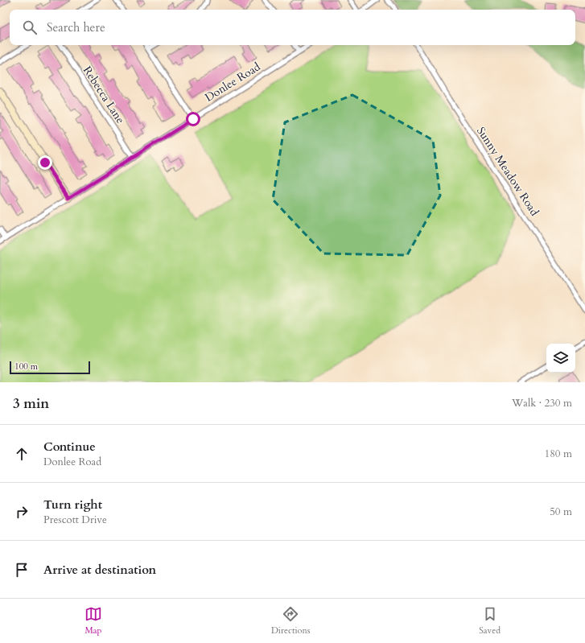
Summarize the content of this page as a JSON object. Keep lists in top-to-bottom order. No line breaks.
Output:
{"streets":{"street":["Donlee Road","Rebecca Lane","Sunny Meadow Road"]},"crossings":[["Donlee Road","Rebecca Lane"]],"scale_bar":"100 m","page":{"search":"Search here","scale":"100 m","heading":["3 min","Walk · 230 m"],"list":[["Continue","Donlee Road","180 m"],["Turn right","Prescott Drive","50 m"],"Arrive at destination"],"nav":["Map","Directions","Saved"]}}
